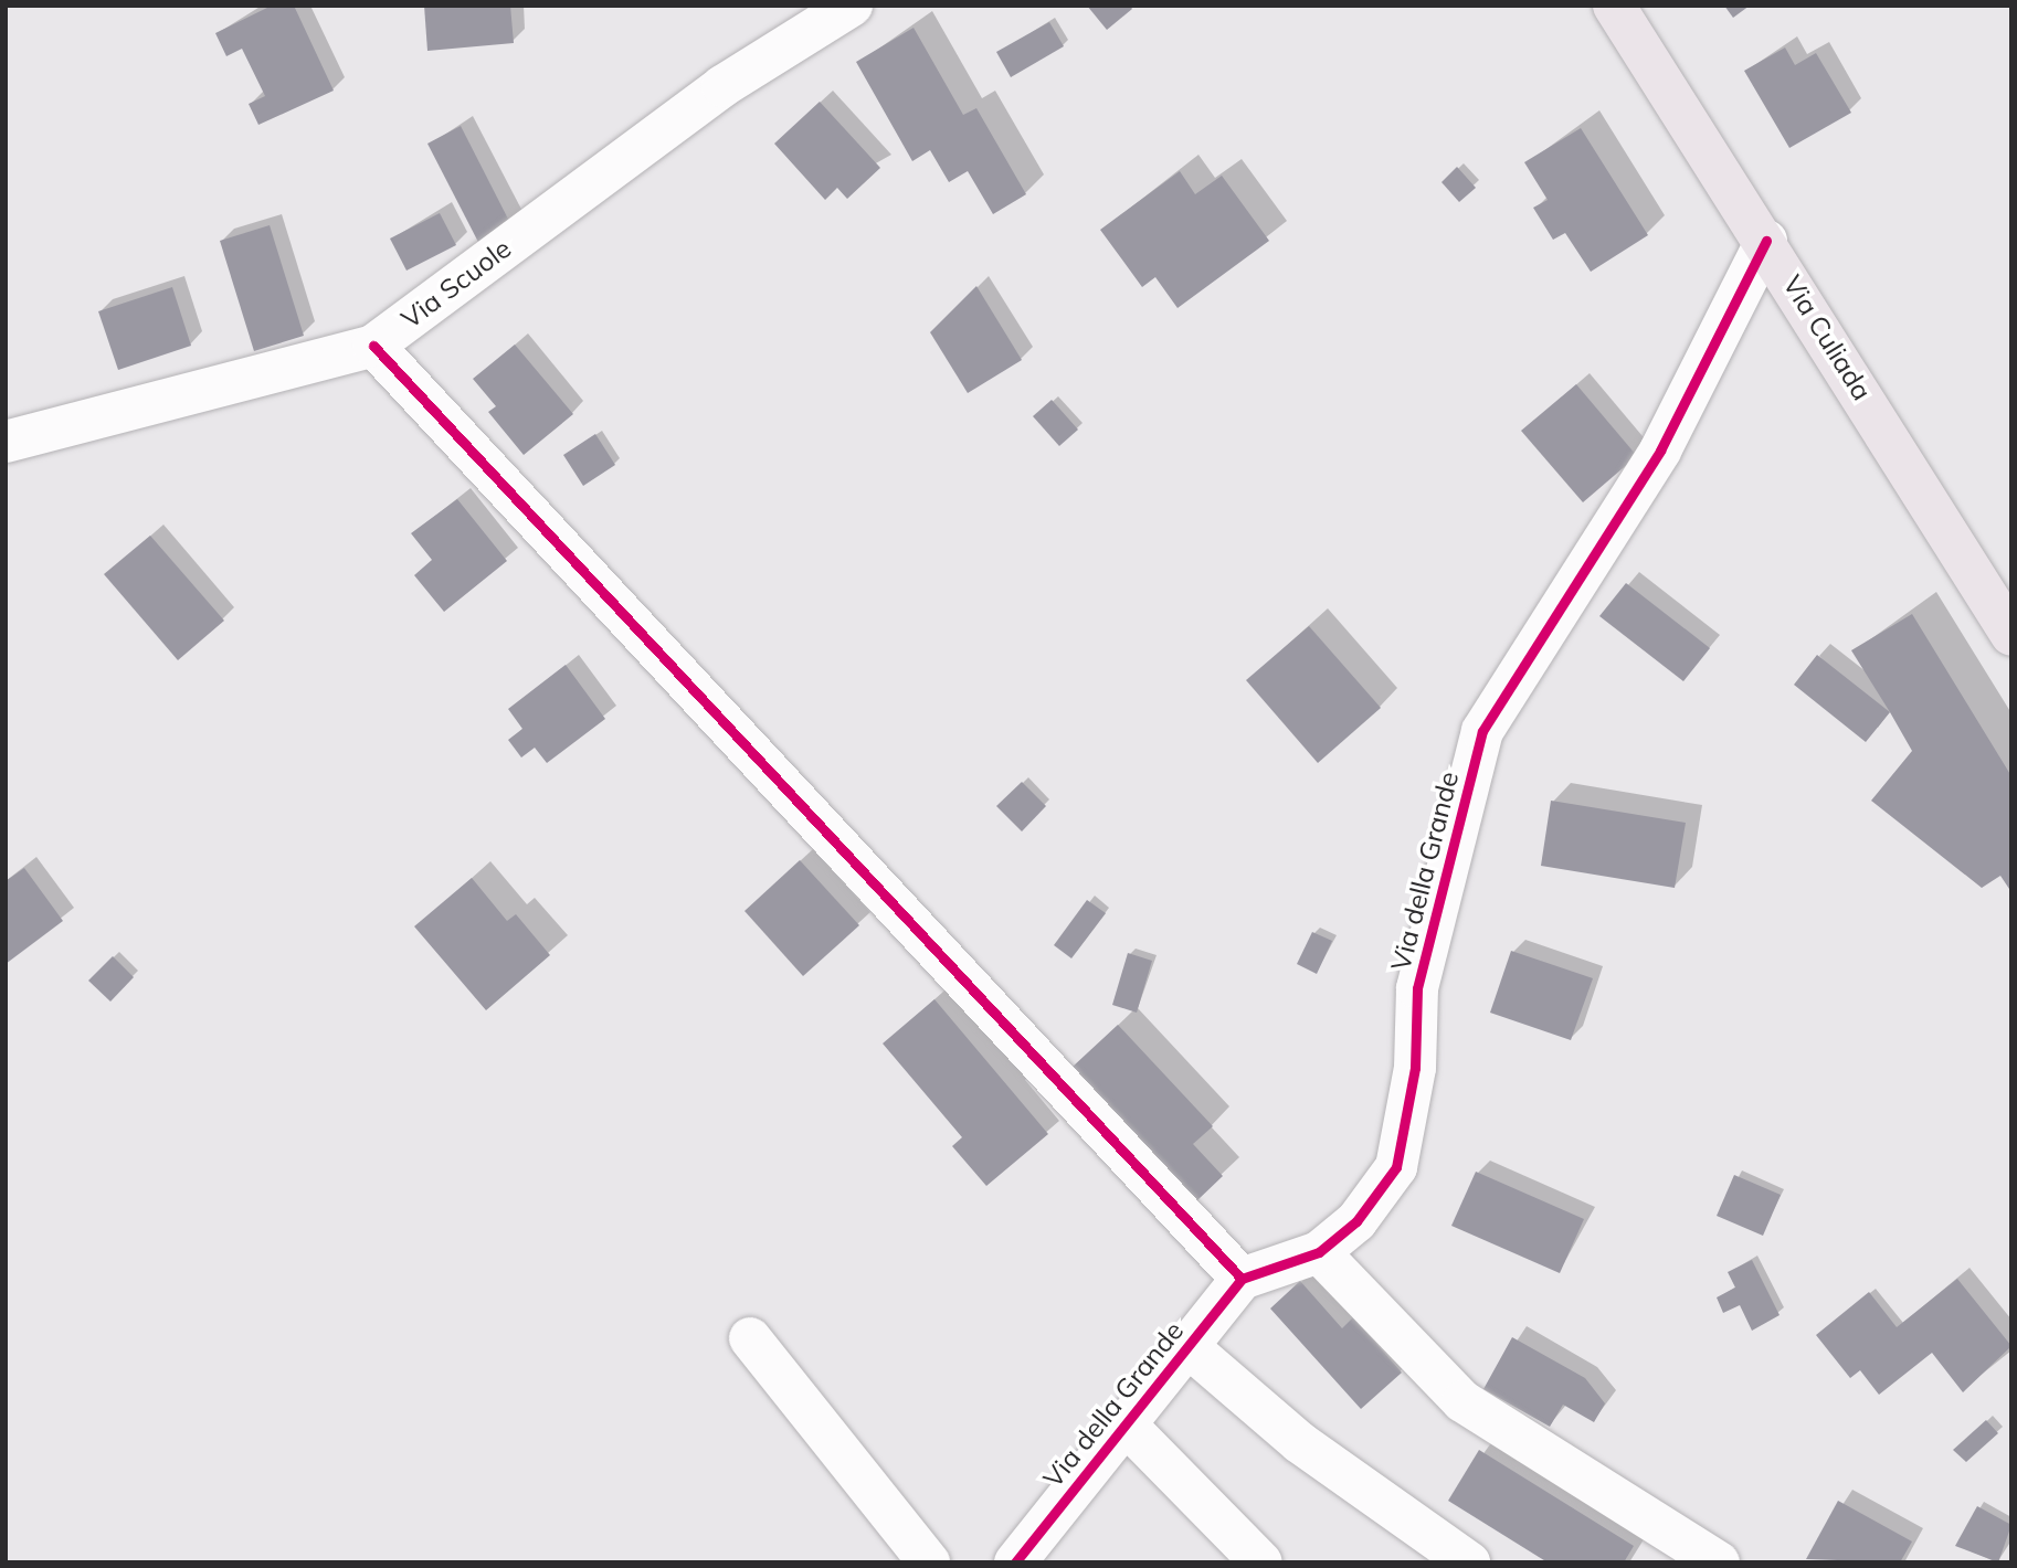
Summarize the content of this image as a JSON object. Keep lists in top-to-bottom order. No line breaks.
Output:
{"streets":{"main road":["Via Culiada"],"street":["Via Scuole","Via della Grande"]},"crossings":[["Via Culiada","Via della Grande"]]}
